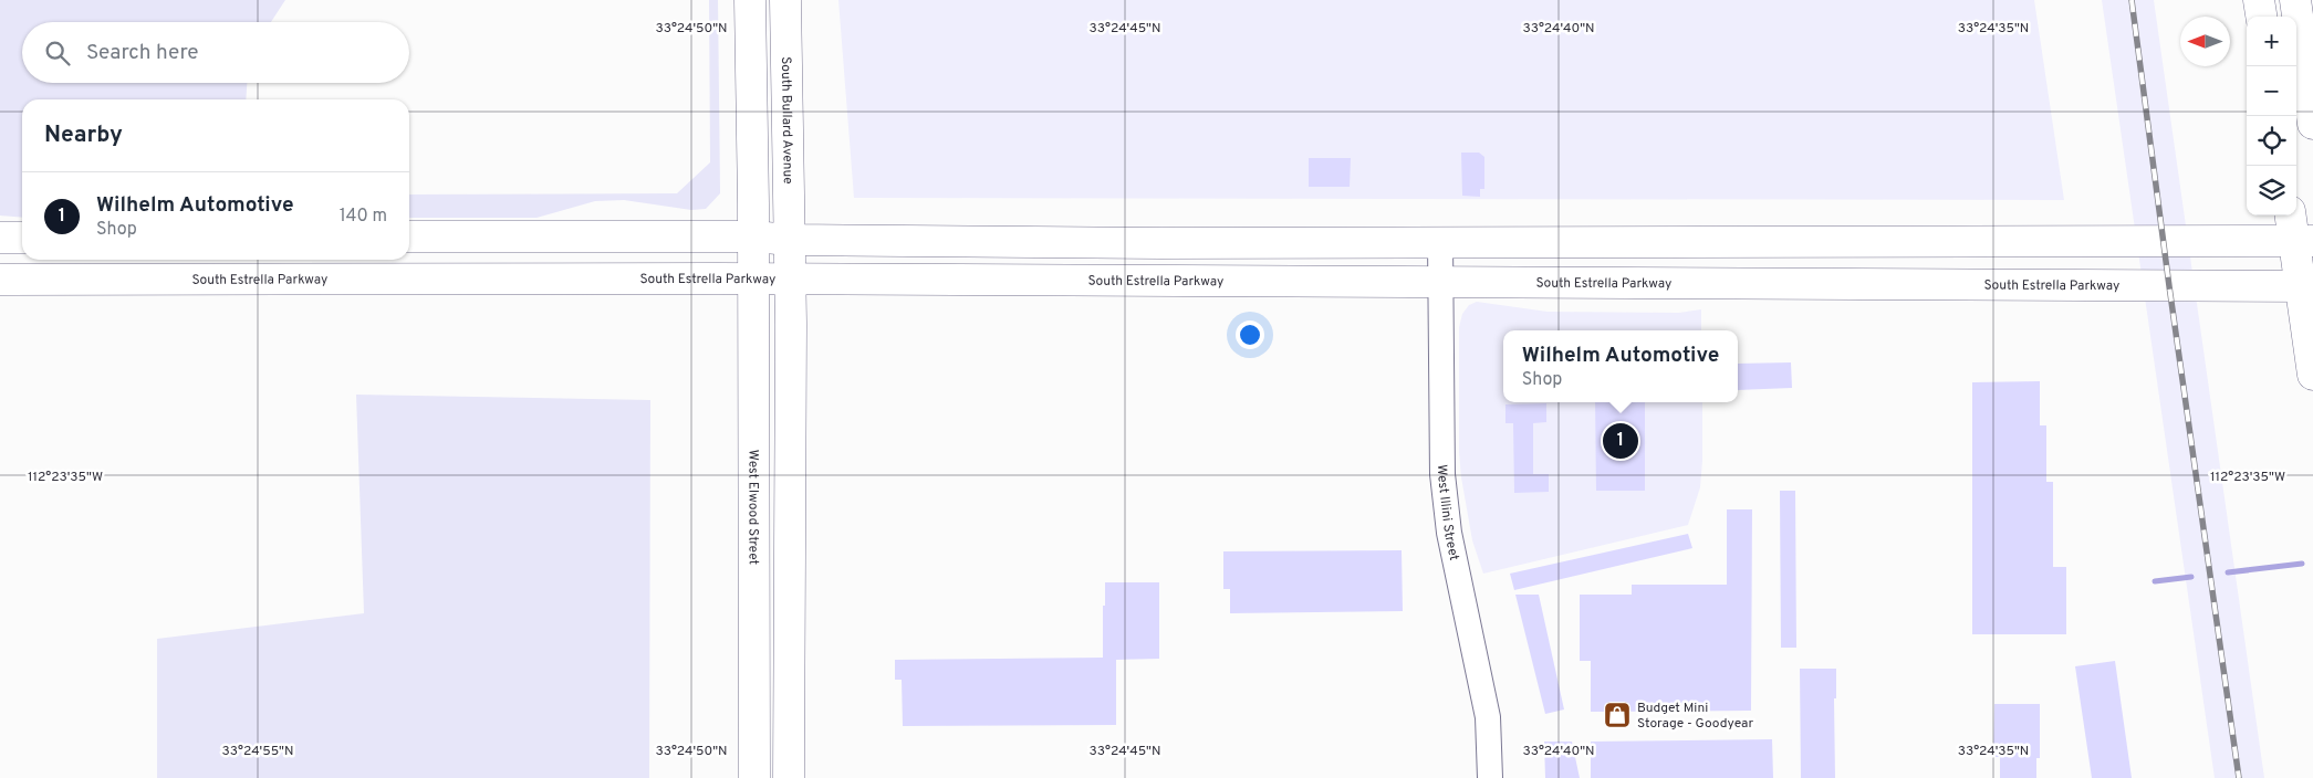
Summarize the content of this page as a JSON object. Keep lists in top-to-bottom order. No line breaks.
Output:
{"streets":{"main road":["South Bullard Avenue","South Estrella Parkway","West Elwood Street"],"street":["West Illini Street"]},"crossings":[["South Estrella Parkway","West Elwood Street"],["South Estrella Parkway","West Illini Street"]],"places":{"shop":["Budget Mini Storage - Goodyear"]},"north":"left","page":{"map_buttons":["+","−"],"search":"Search here","heading":"Nearby","list":[{"mark":"1","name":"Wilhelm Automotive","note":"Shop","value":"140 m"}],"popup":["Wilhelm Automotive","Shop"],"pins":"1"},"coordinates":["33°24'50\"N","33°24'45\"N","33°24'40\"N","33°24'35\"N","112°23'35\"W","33°24'55\"N"]}
